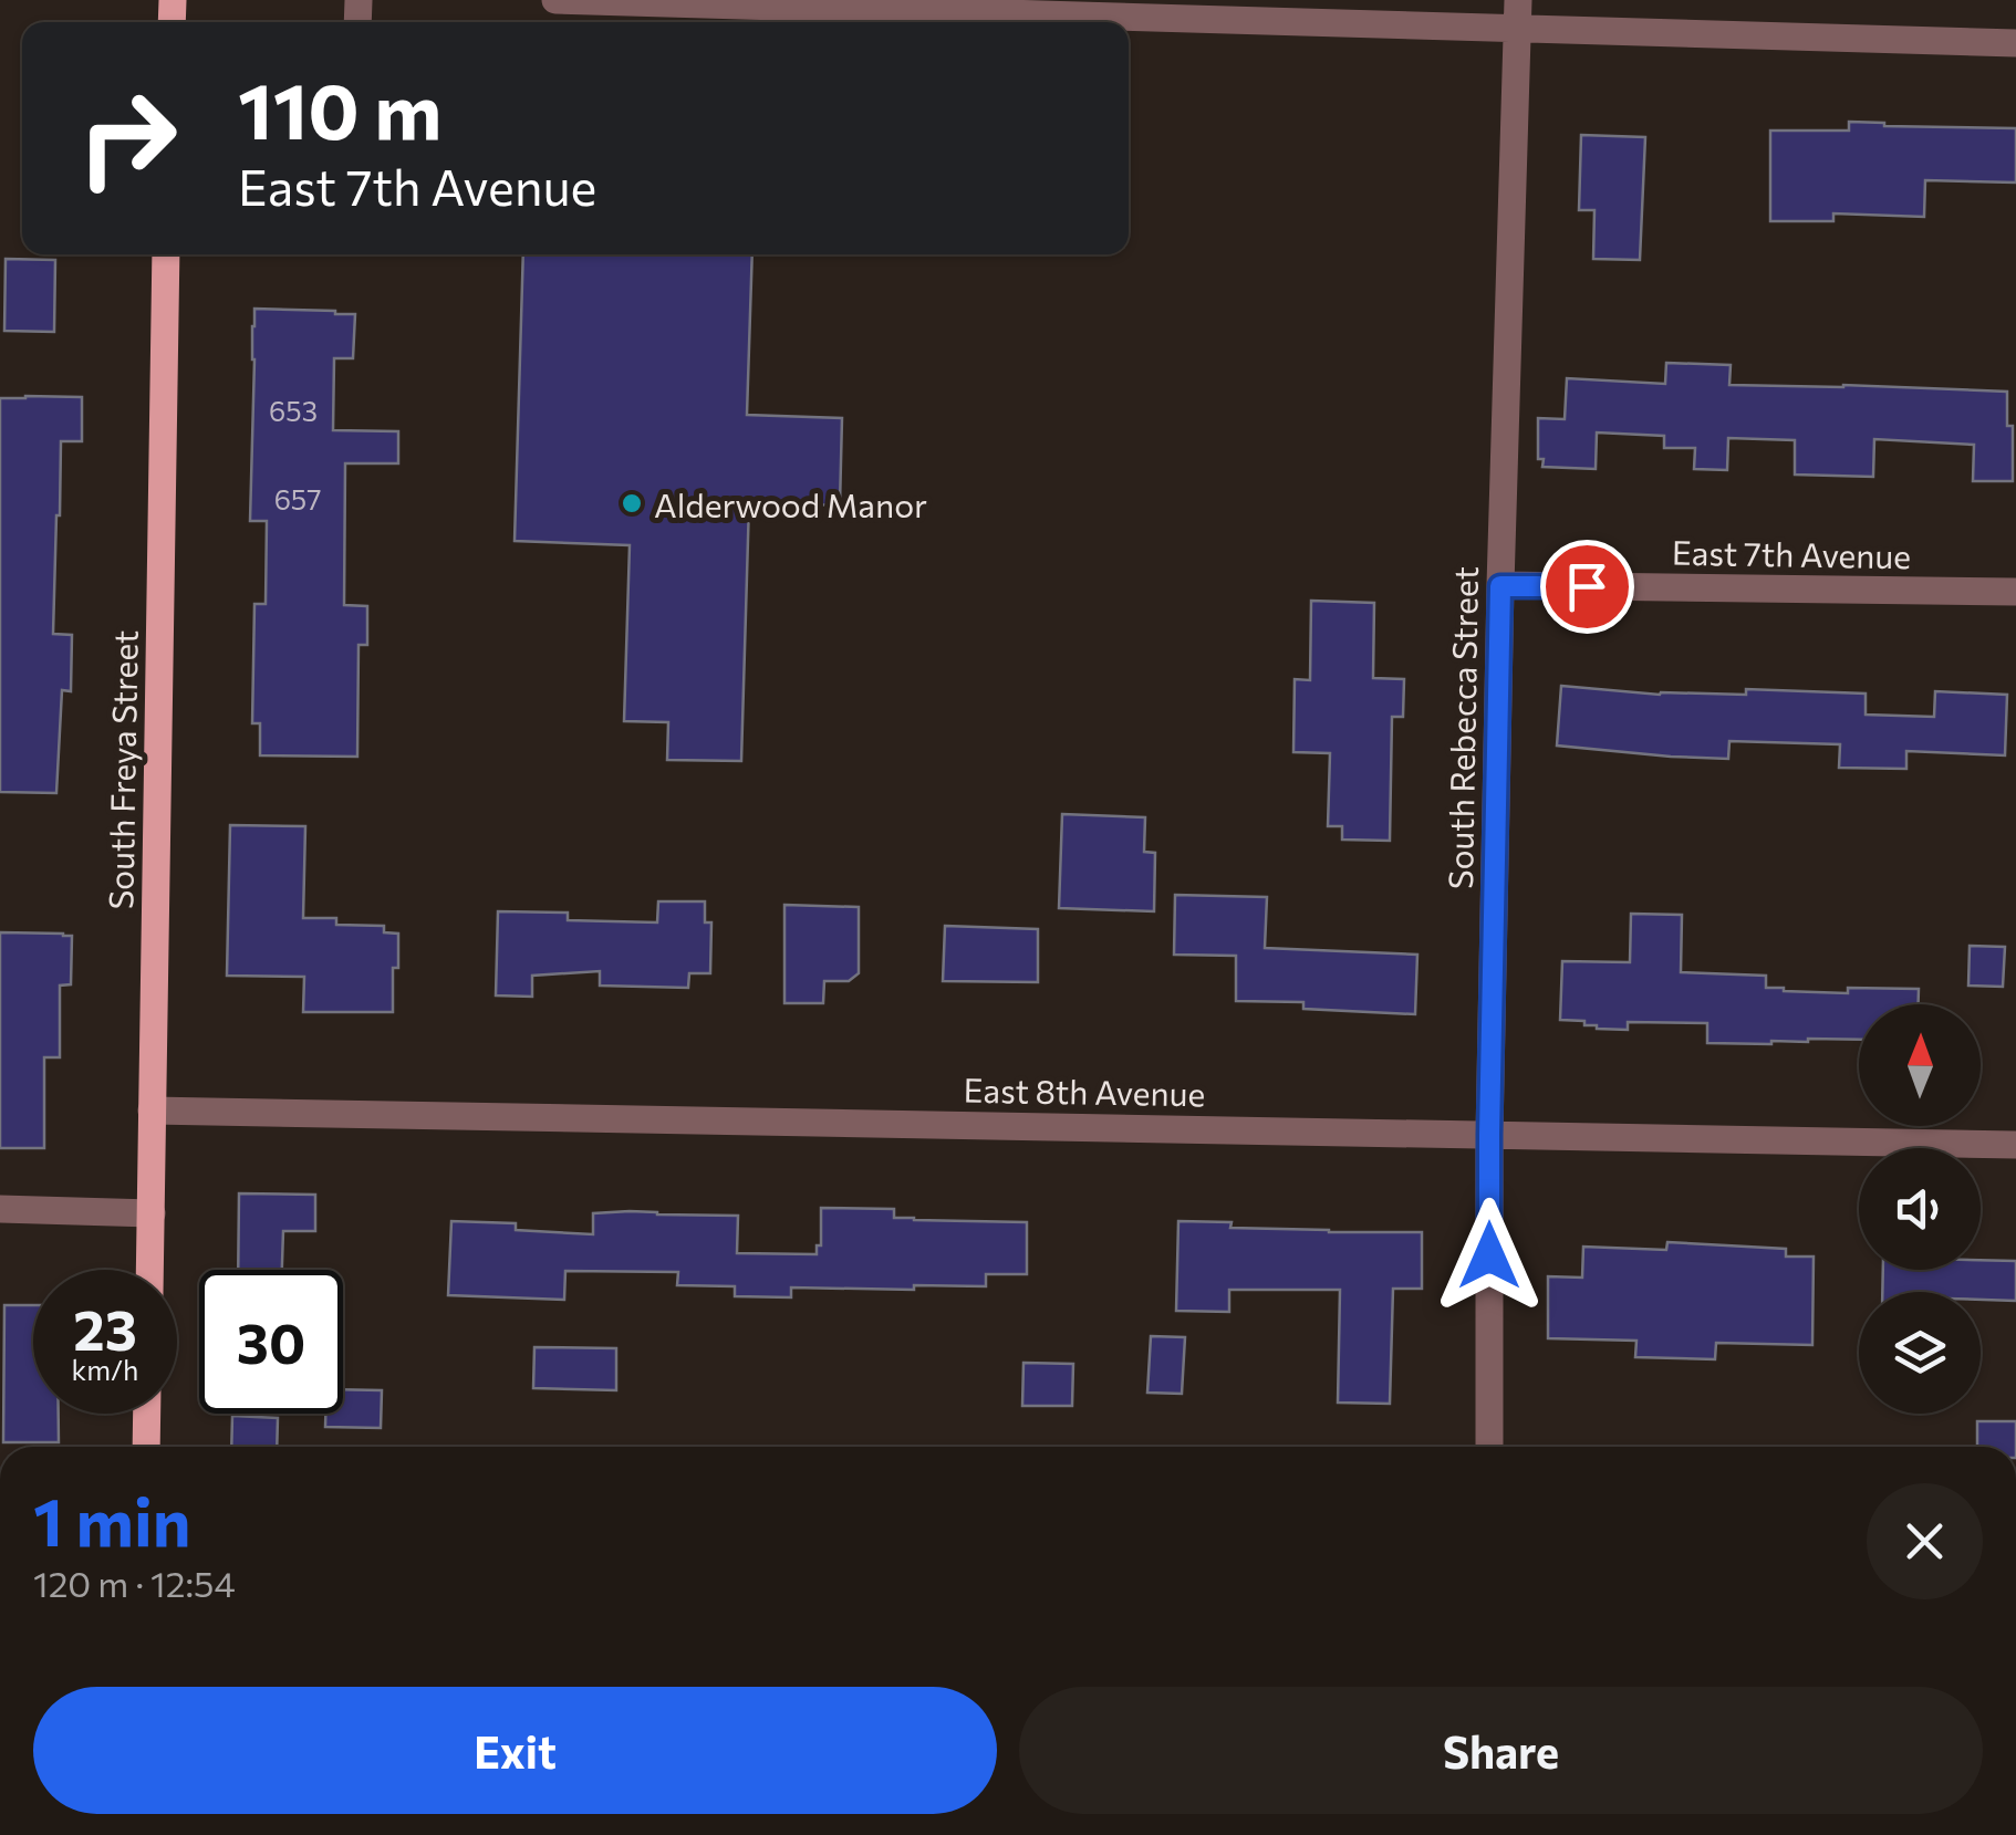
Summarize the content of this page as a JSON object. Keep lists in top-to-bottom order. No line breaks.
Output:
{"streets":{"main road":["South Freya Street"],"street":["East 7th Avenue","South Rebecca Street","East 8th Avenue"]},"crossings":[["East 7th Avenue","South Rebecca Street"],["South Rebecca Street","East 8th Avenue"],["South Freya Street","East 8th Avenue"]],"places":["Alderwood Manor"],"house_numbers":["653","657"],"north":"top","page":{"turn":["110 m","East 7th Avenue"],"speed":"23 km/h","limit":"30","heading":["1 min","120 m · 12:54"],"buttons":["Exit","Share"]}}
